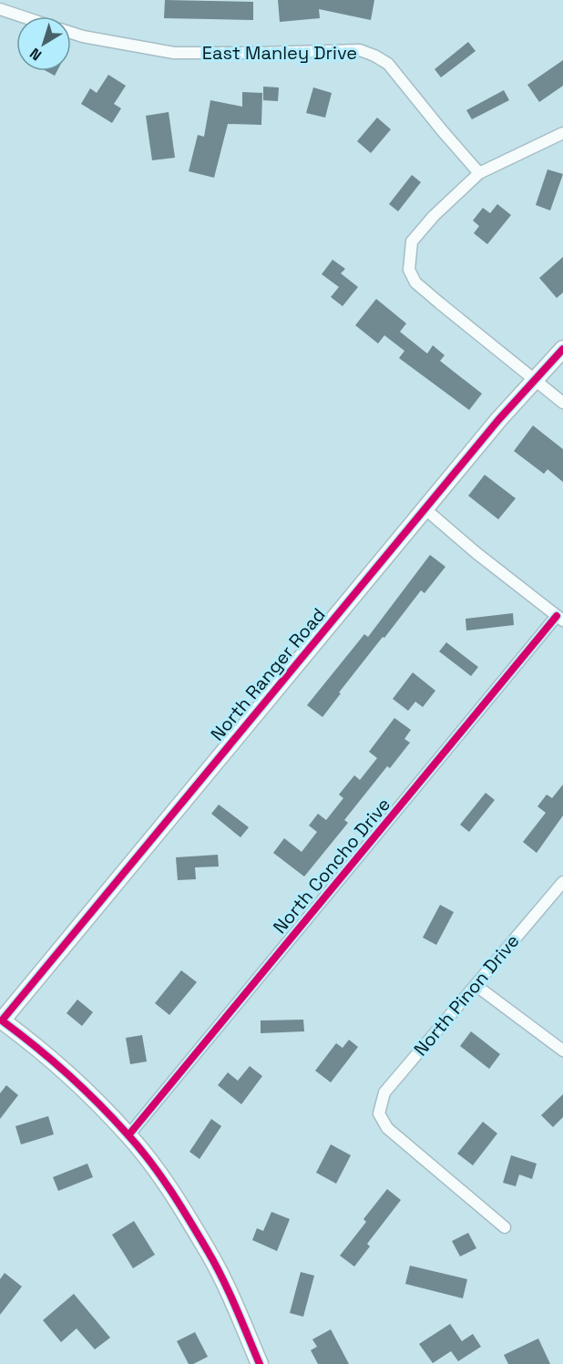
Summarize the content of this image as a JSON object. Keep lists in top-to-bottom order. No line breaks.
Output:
{"streets":{"street":["East Manley Drive","North Ranger Road","North Concho Drive","North Pinon Drive"]},"north":"bottom left"}
